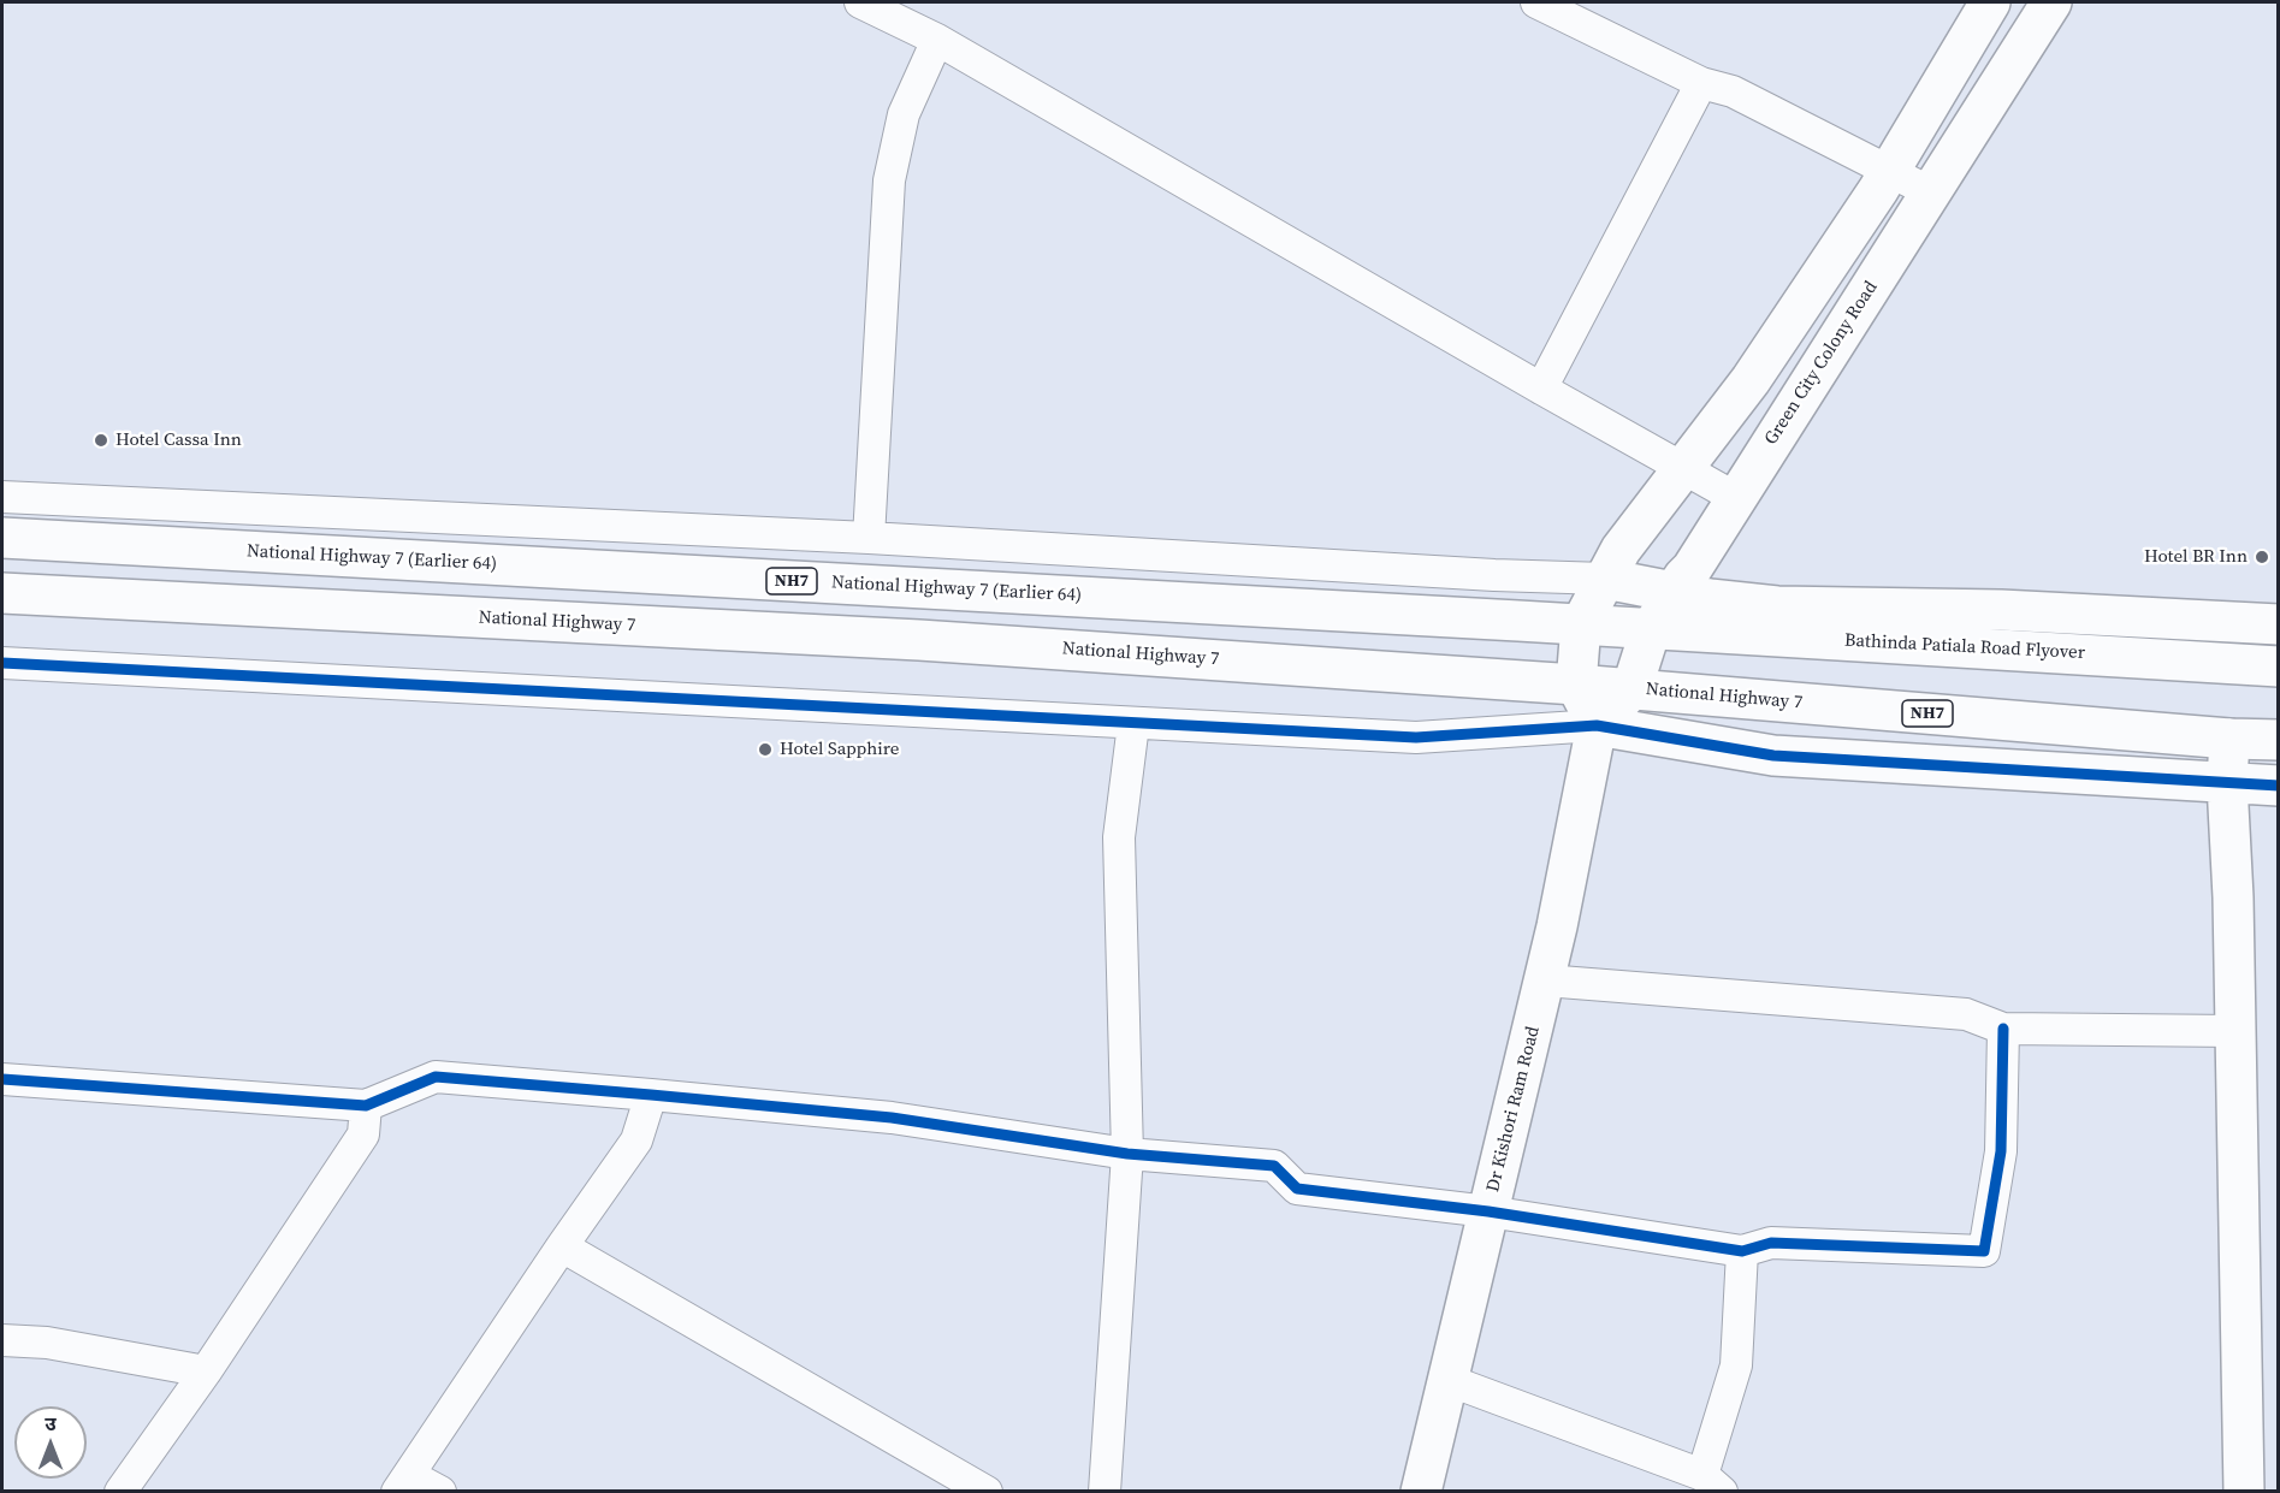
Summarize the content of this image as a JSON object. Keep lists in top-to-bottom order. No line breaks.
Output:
{"streets":{"main road":["Green City Colony Road","National Highway 7 (Earlier 64)","NH7","National Highway 7","Bathinda Patiala Road Flyover","Dr Kishori Ram Road"]},"crossings":[["Green City Colony Road","National Highway 7 (Earlier 64)"],["Green City Colony Road","National Highway 7"],["Green City Colony Road","Bathinda Patiala Road Flyover"],["Green City Colony Road","Dr Kishori Ram Road"],["National Highway 7 (Earlier 64)","Bathinda Patiala Road Flyover"]],"places":["Hotel Cassa Inn","Hotel BR Inn","Hotel Sapphire"],"north":"top"}
